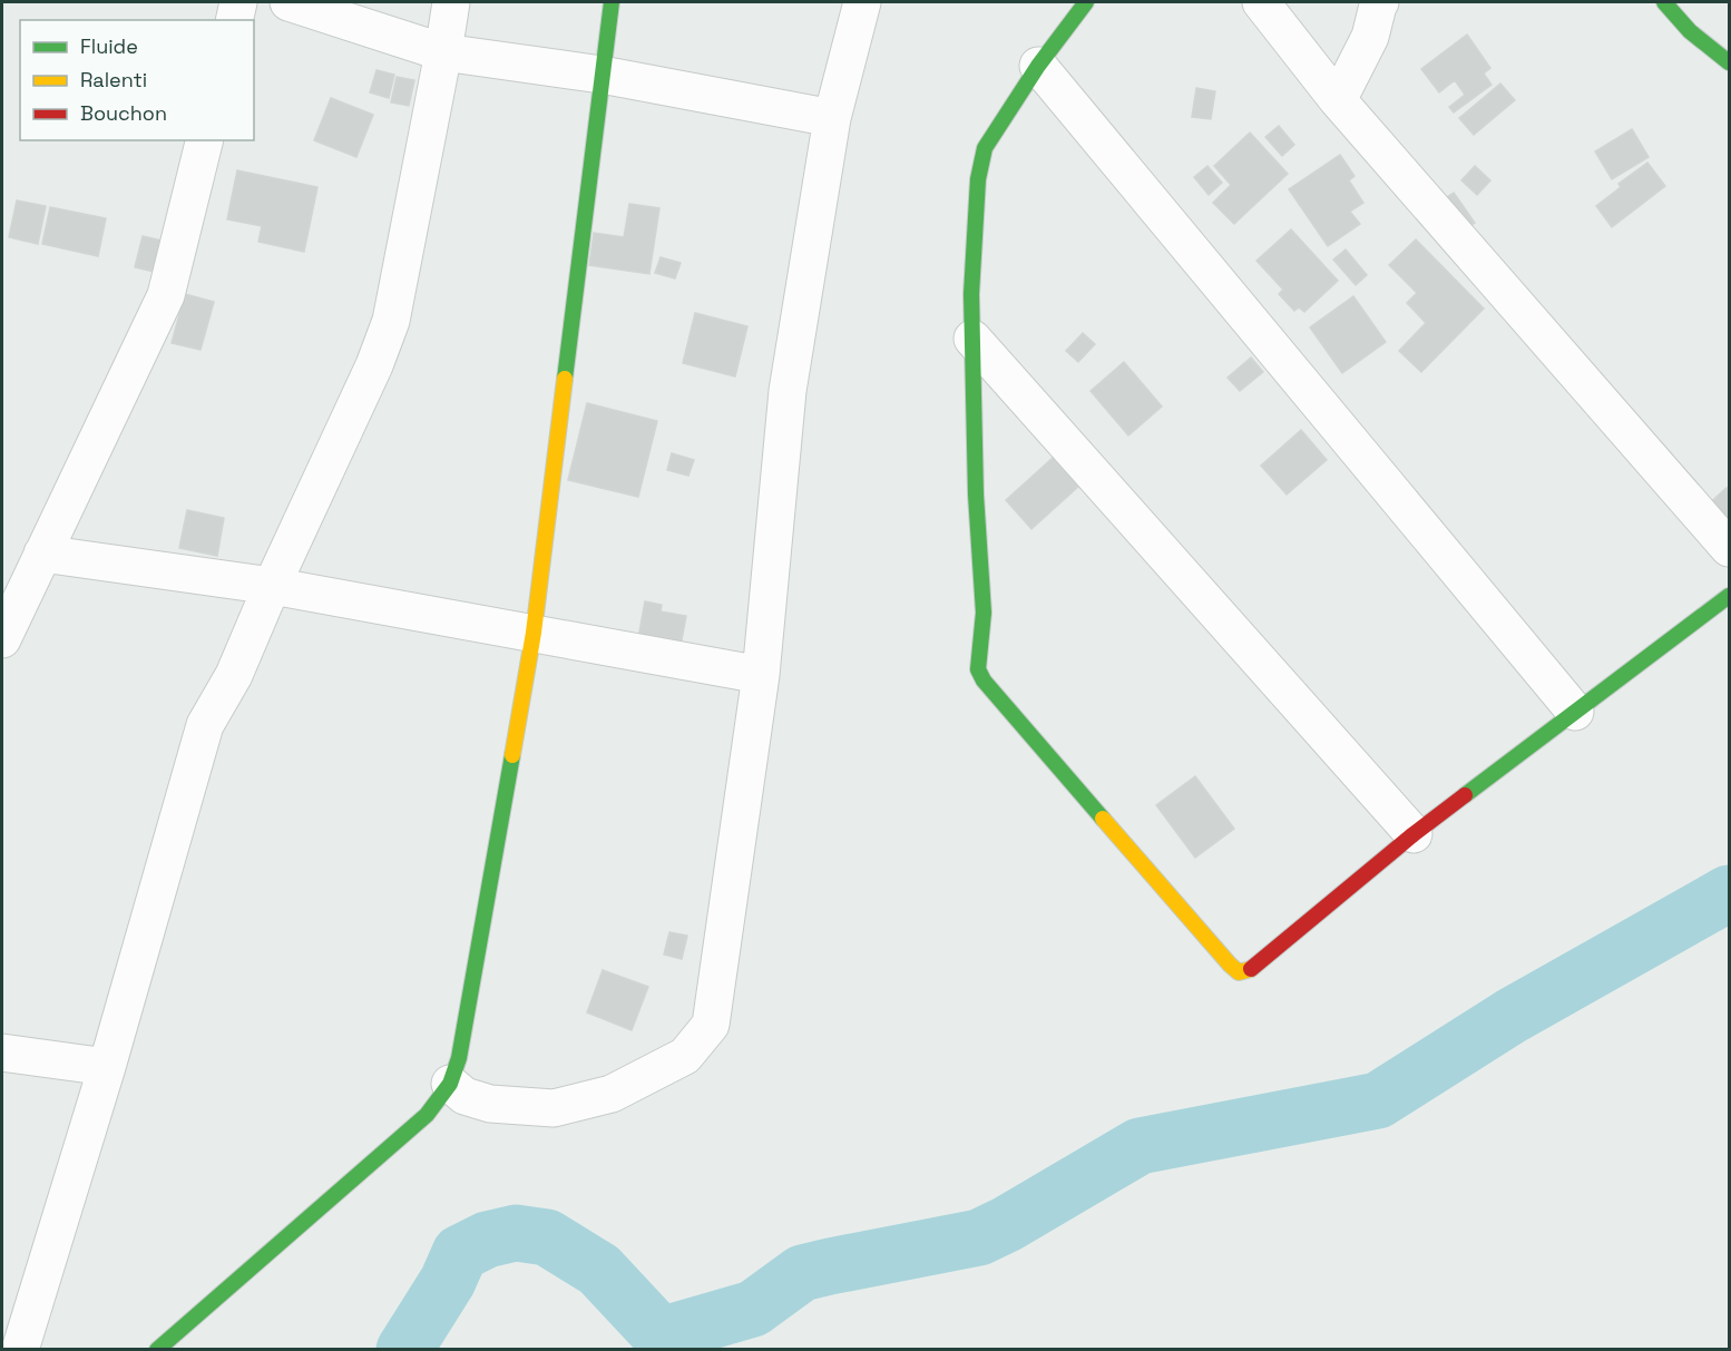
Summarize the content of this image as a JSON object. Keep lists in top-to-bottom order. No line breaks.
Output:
{"legend":["Fluide","Ralenti","Bouchon"]}
